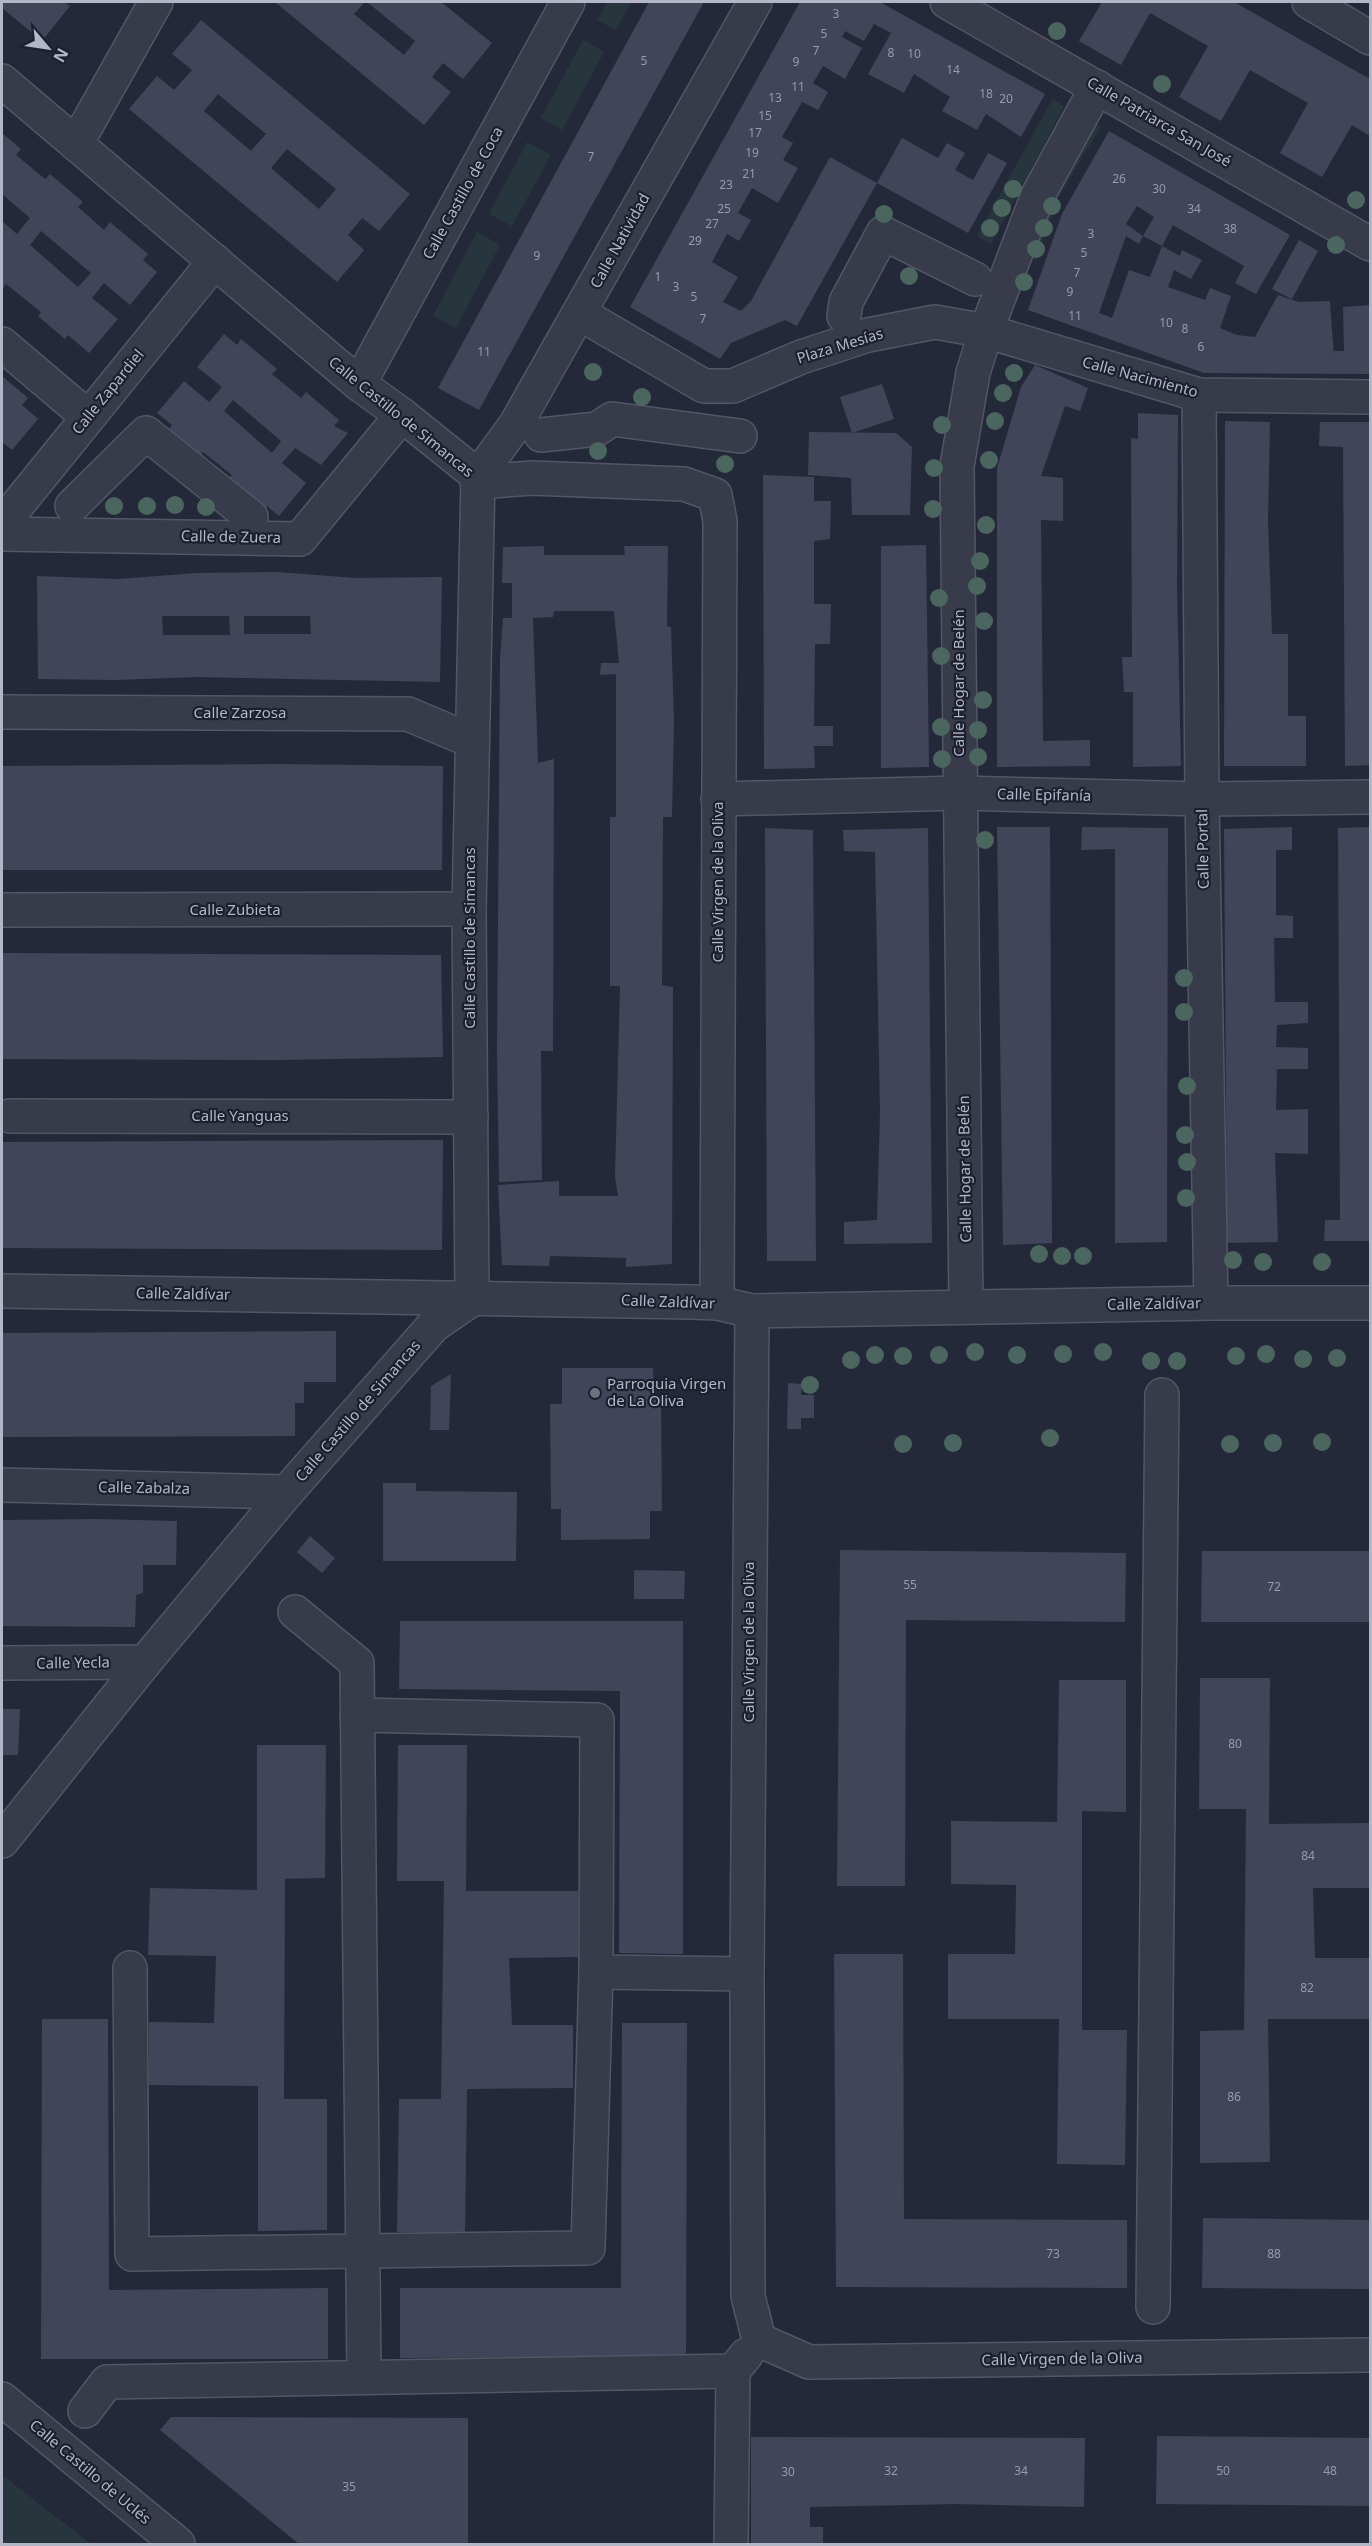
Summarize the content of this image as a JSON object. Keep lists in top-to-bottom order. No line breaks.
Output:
{"streets":{"street":["Calle Patriarca San José","Calle Castillo de Coca","Calle Natividad","Plaza Mesías","Calle Nacimiento","Calle Zapardiel","Calle Castillo de Simancas","Calle de Zuera","Calle Hogar de Belén","Calle Zarzosa","Calle Epifanía","Calle Portal","Calle Virgen de la Oliva","Calle Zubieta","Calle Yanguas","Calle Zaldívar","Calle Zabalza","Calle Yecla","Calle Castillo de Uclés"]},"crossings":[["Calle Patriarca San José","Calle Hogar de Belén"],["Calle Castillo de Coca","Calle Castillo de Simancas"],["Calle Natividad","Plaza Mesías"],["Calle Natividad","Calle Castillo de Simancas"],["Calle Natividad","Calle Virgen de la Oliva"],["Plaza Mesías","Calle Nacimiento"],["Plaza Mesías","Calle Hogar de Belén"],["Calle Nacimiento","Calle Hogar de Belén"],["Calle Nacimiento","Calle Portal"],["Calle Zapardiel","Calle Castillo de Simancas"],["Calle Castillo de Simancas","Calle de Zuera"],["Calle Castillo de Simancas","Calle Zarzosa"],["Calle Castillo de Simancas","Calle Virgen de la Oliva"],["Calle Castillo de Simancas","Calle Zubieta"],["Calle Castillo de Simancas","Calle Yanguas"],["Calle Castillo de Simancas","Calle Zaldívar"],["Calle Castillo de Simancas","Calle Zabalza"],["Calle Castillo de Simancas","Calle Yecla"],["Calle Hogar de Belén","Calle Epifanía"],["Calle Hogar de Belén","Calle Zaldívar"],["Calle Epifanía","Calle Portal"],["Calle Epifanía","Calle Virgen de la Oliva"],["Calle Portal","Calle Zaldívar"],["Calle Virgen de la Oliva","Calle Zaldívar"]],"places":["Parroquia Virgen de La Oliva"],"house_numbers":["3","5","7","8","10","5","9","14","11","18","13","20","15","17","19","7","21","26","23","30","25","34","27","38","3","29","5","9","7","1","3","9","5","11","7","10","8","6","11","55","72","80","84","82","86","73","88","32","34","50","48","30","35"],"north":"bottom right"}
